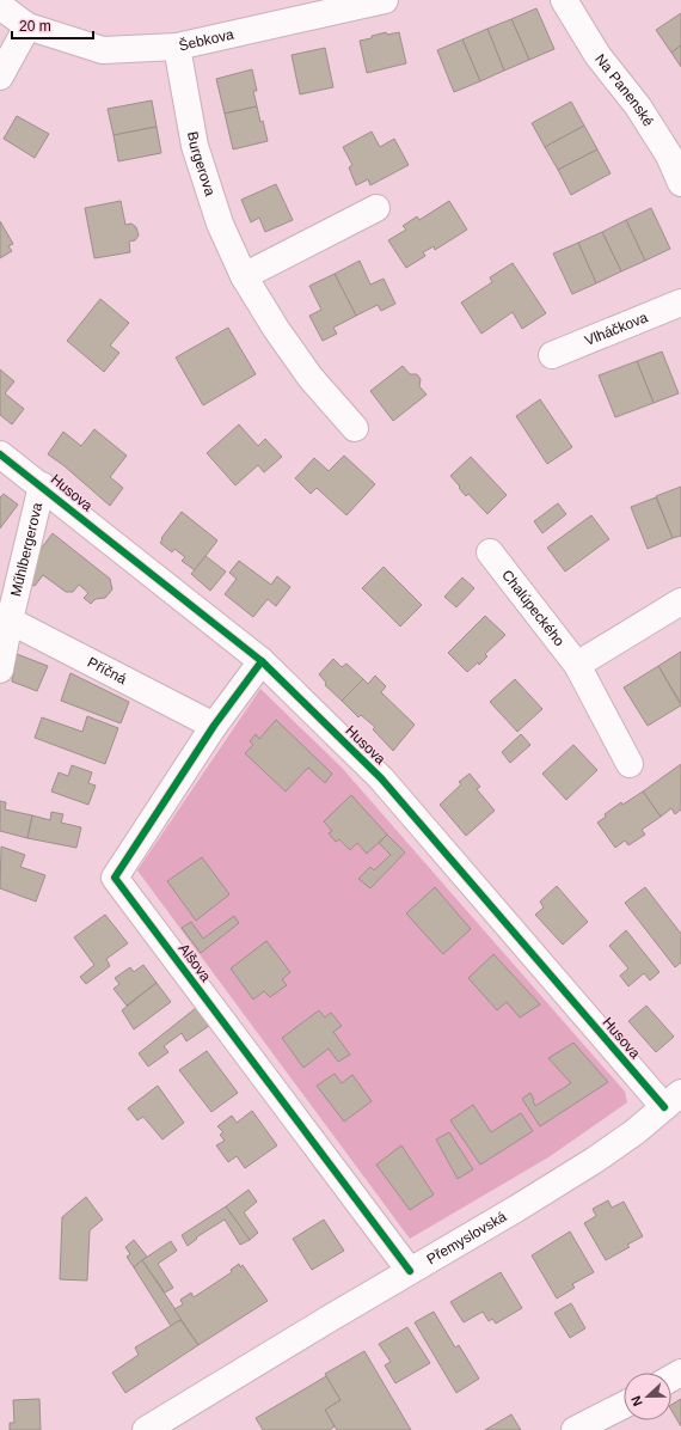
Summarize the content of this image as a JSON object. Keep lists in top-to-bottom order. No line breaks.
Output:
{"streets":{"street":["Šebkova","Na Panenské","Burgerova","Vlháčkova","Husova","Műhlbergerova","Chalúpeckého","Příčná","Alšova","Přemyslovská"]},"crossings":[["Šebkova","Burgerova"],["Husova","Műhlbergerova"],["Husova","Alšova"],["Husova","Přemyslovská"],["Műhlbergerova","Příčná"],["Příčná","Alšova"],["Alšova","Přemyslovská"]],"scale_bar":"20 m","north":"left"}
